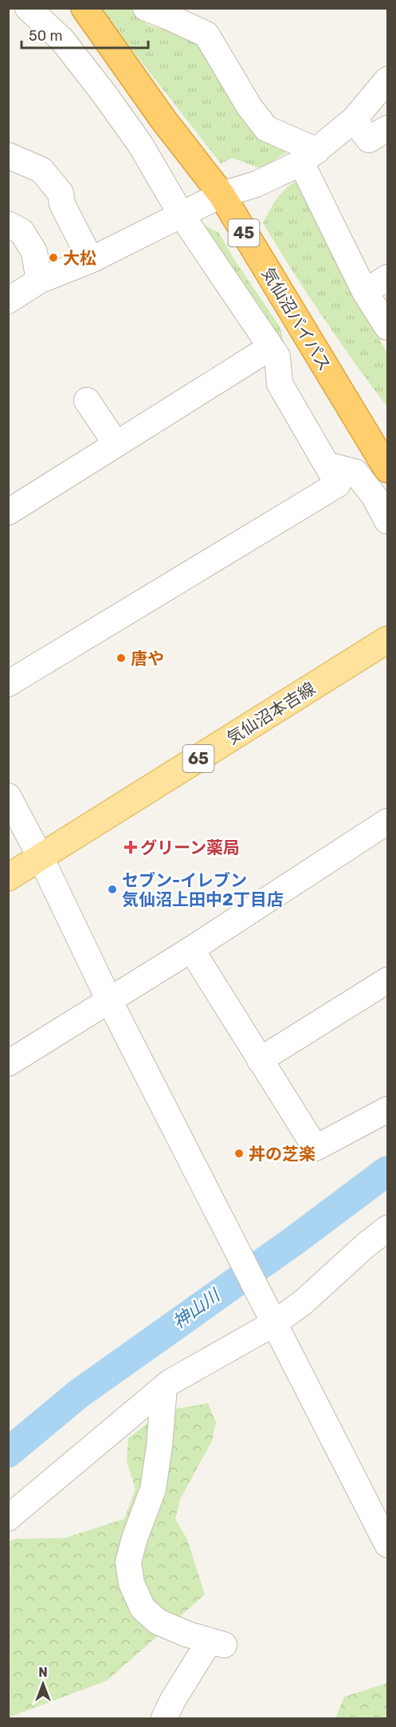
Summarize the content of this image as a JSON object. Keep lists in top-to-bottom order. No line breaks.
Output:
{"streets":{"highway":["45","気仙沼バイパス"],"main road":["気仙沼本吉線","65"]},"water":["神山川"],"places":{"other":["大松","唐や","セブン-イレブン 気仙沼上田中2丁目店","丼の芝楽"],"health":["グリーン薬局"]},"scale_bar":"50 m","north":"top"}
